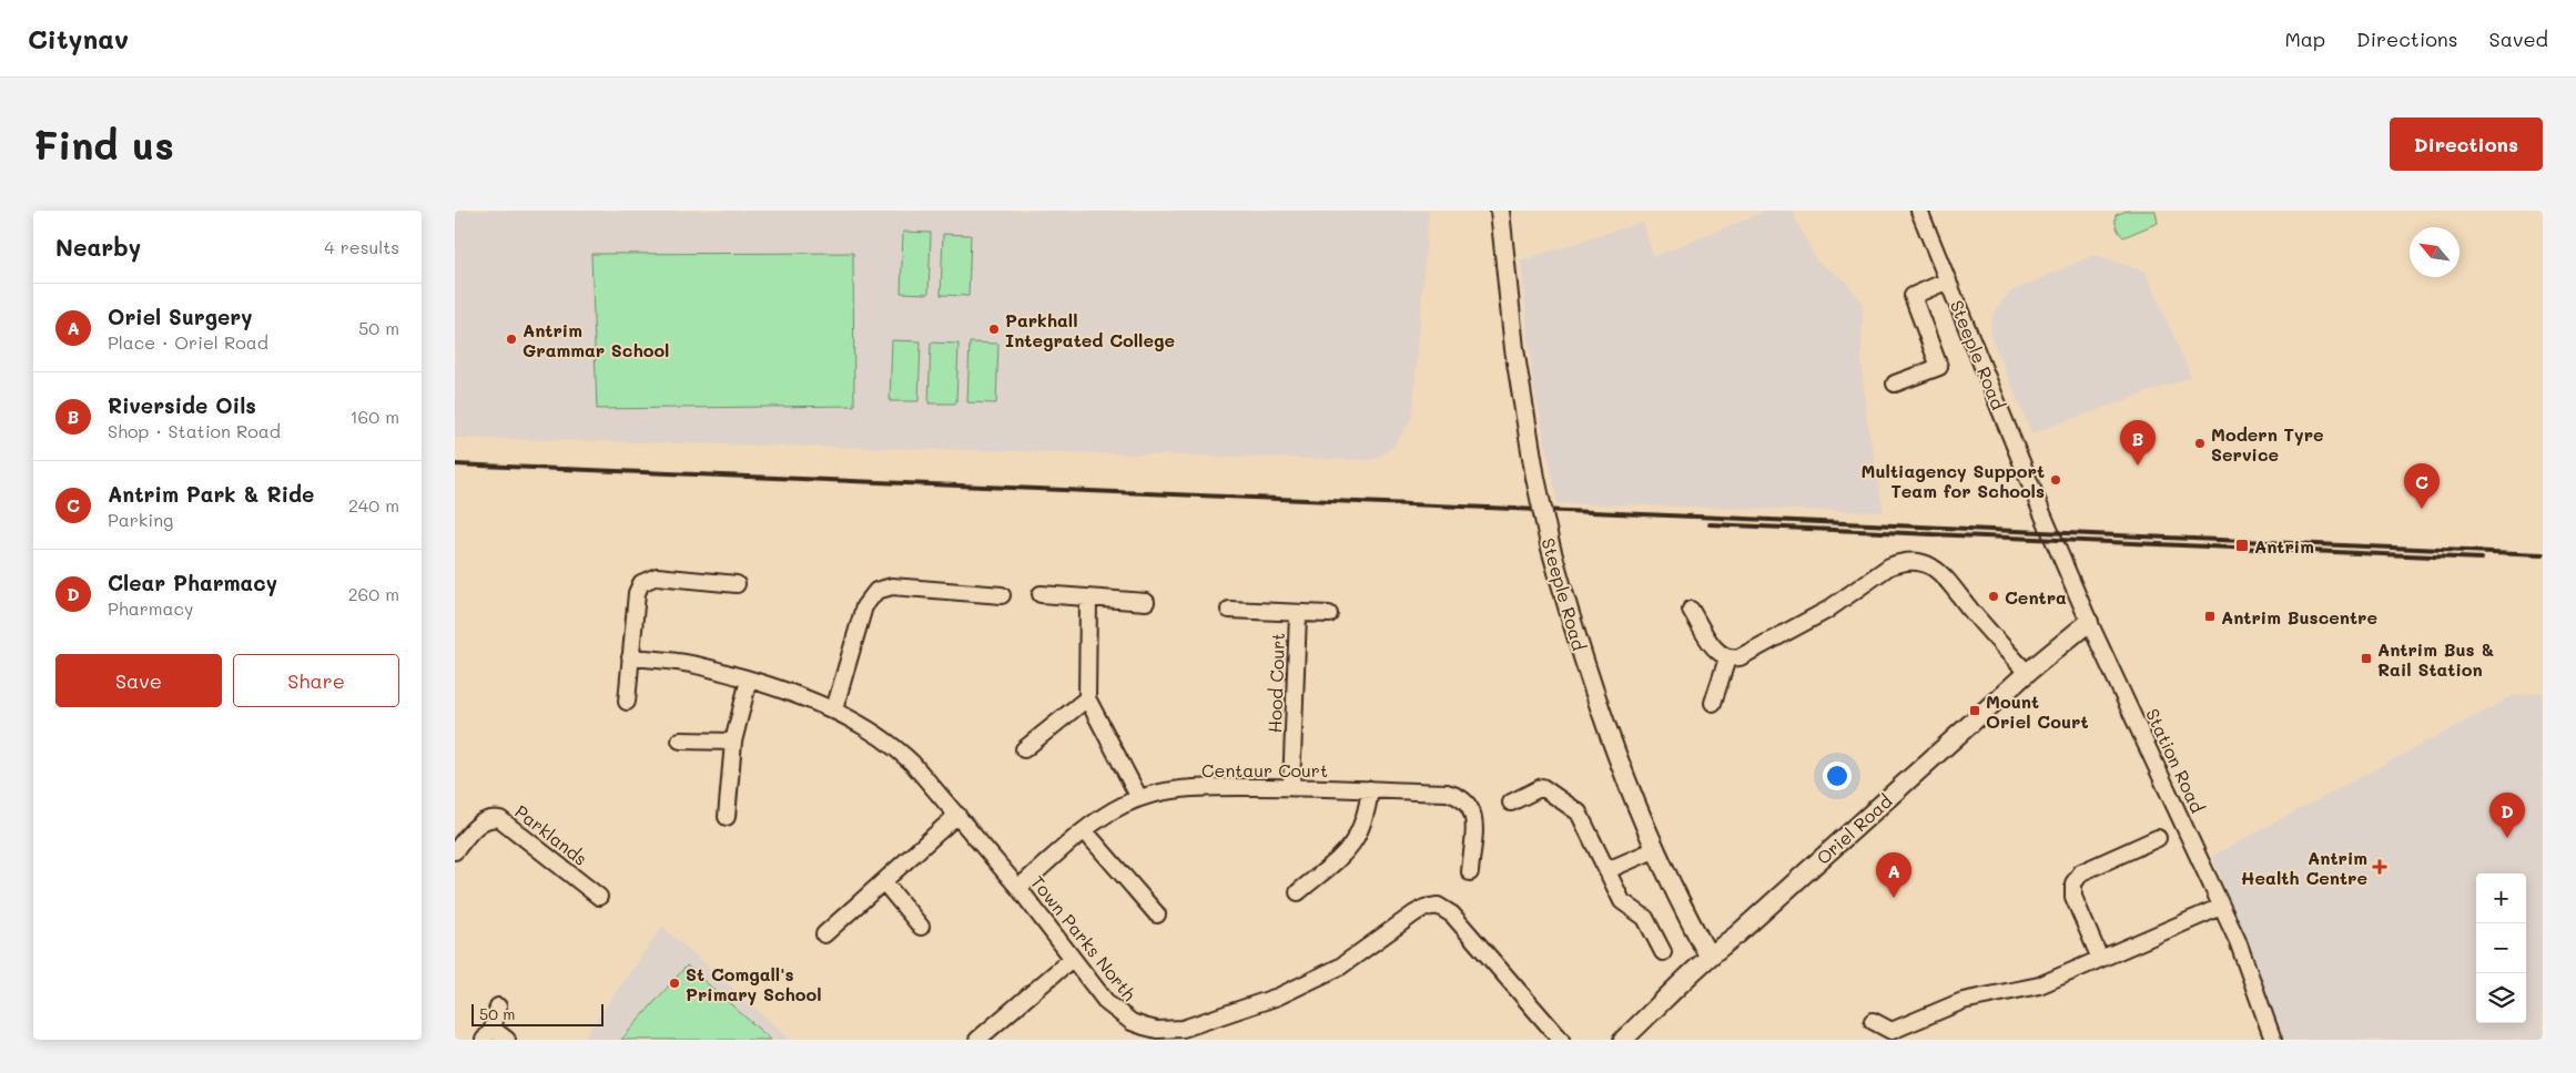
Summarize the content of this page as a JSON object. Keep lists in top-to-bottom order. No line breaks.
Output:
{"streets":{"street":["Steeple Road","Hood Court","Station Road","Centaur Court","Oriel Road","Parklands","Town Parks North"]},"crossings":[["Steeple Road","Station Road"],["Steeple Road","Oriel Road"],["Hood Court","Centaur Court"],["Station Road","Oriel Road"],["Centaur Court","Town Parks North"]],"places":{"other":["Parkhall Integrated College","Antrim Grammar School","Modern Tyre Service","Multiagency Support Team for Schools","Centra","St Comgall's Primary School"],"transit":["Antrim","Antrim Buscentre","Antrim Bus & Rail Station","Mount Oriel Court"],"health":["Antrim Health Centre"]},"scale_bar":"50 m","north":"top left","page":{"header":"Citynav","nav":["Map","Directions","Saved"],"buttons":["Directions",["Save","Share"]],"title":"Find us","heading":["Nearby","4 results"],"list":[{"mark":"A","name":"Oriel Surgery","note":"Place · Oriel Road","value":"50 m"},{"mark":"B","name":"Riverside Oils","note":"Shop · Station Road","value":"160 m"},{"mark":"C","name":"Antrim Park & Ride","note":"Parking","value":"240 m"},{"mark":"D","name":"Clear Pharmacy","note":"Pharmacy","value":"260 m"}],"pins":["B","C","D","A"],"map_buttons":["+","−"],"scale":"50 m"}}
